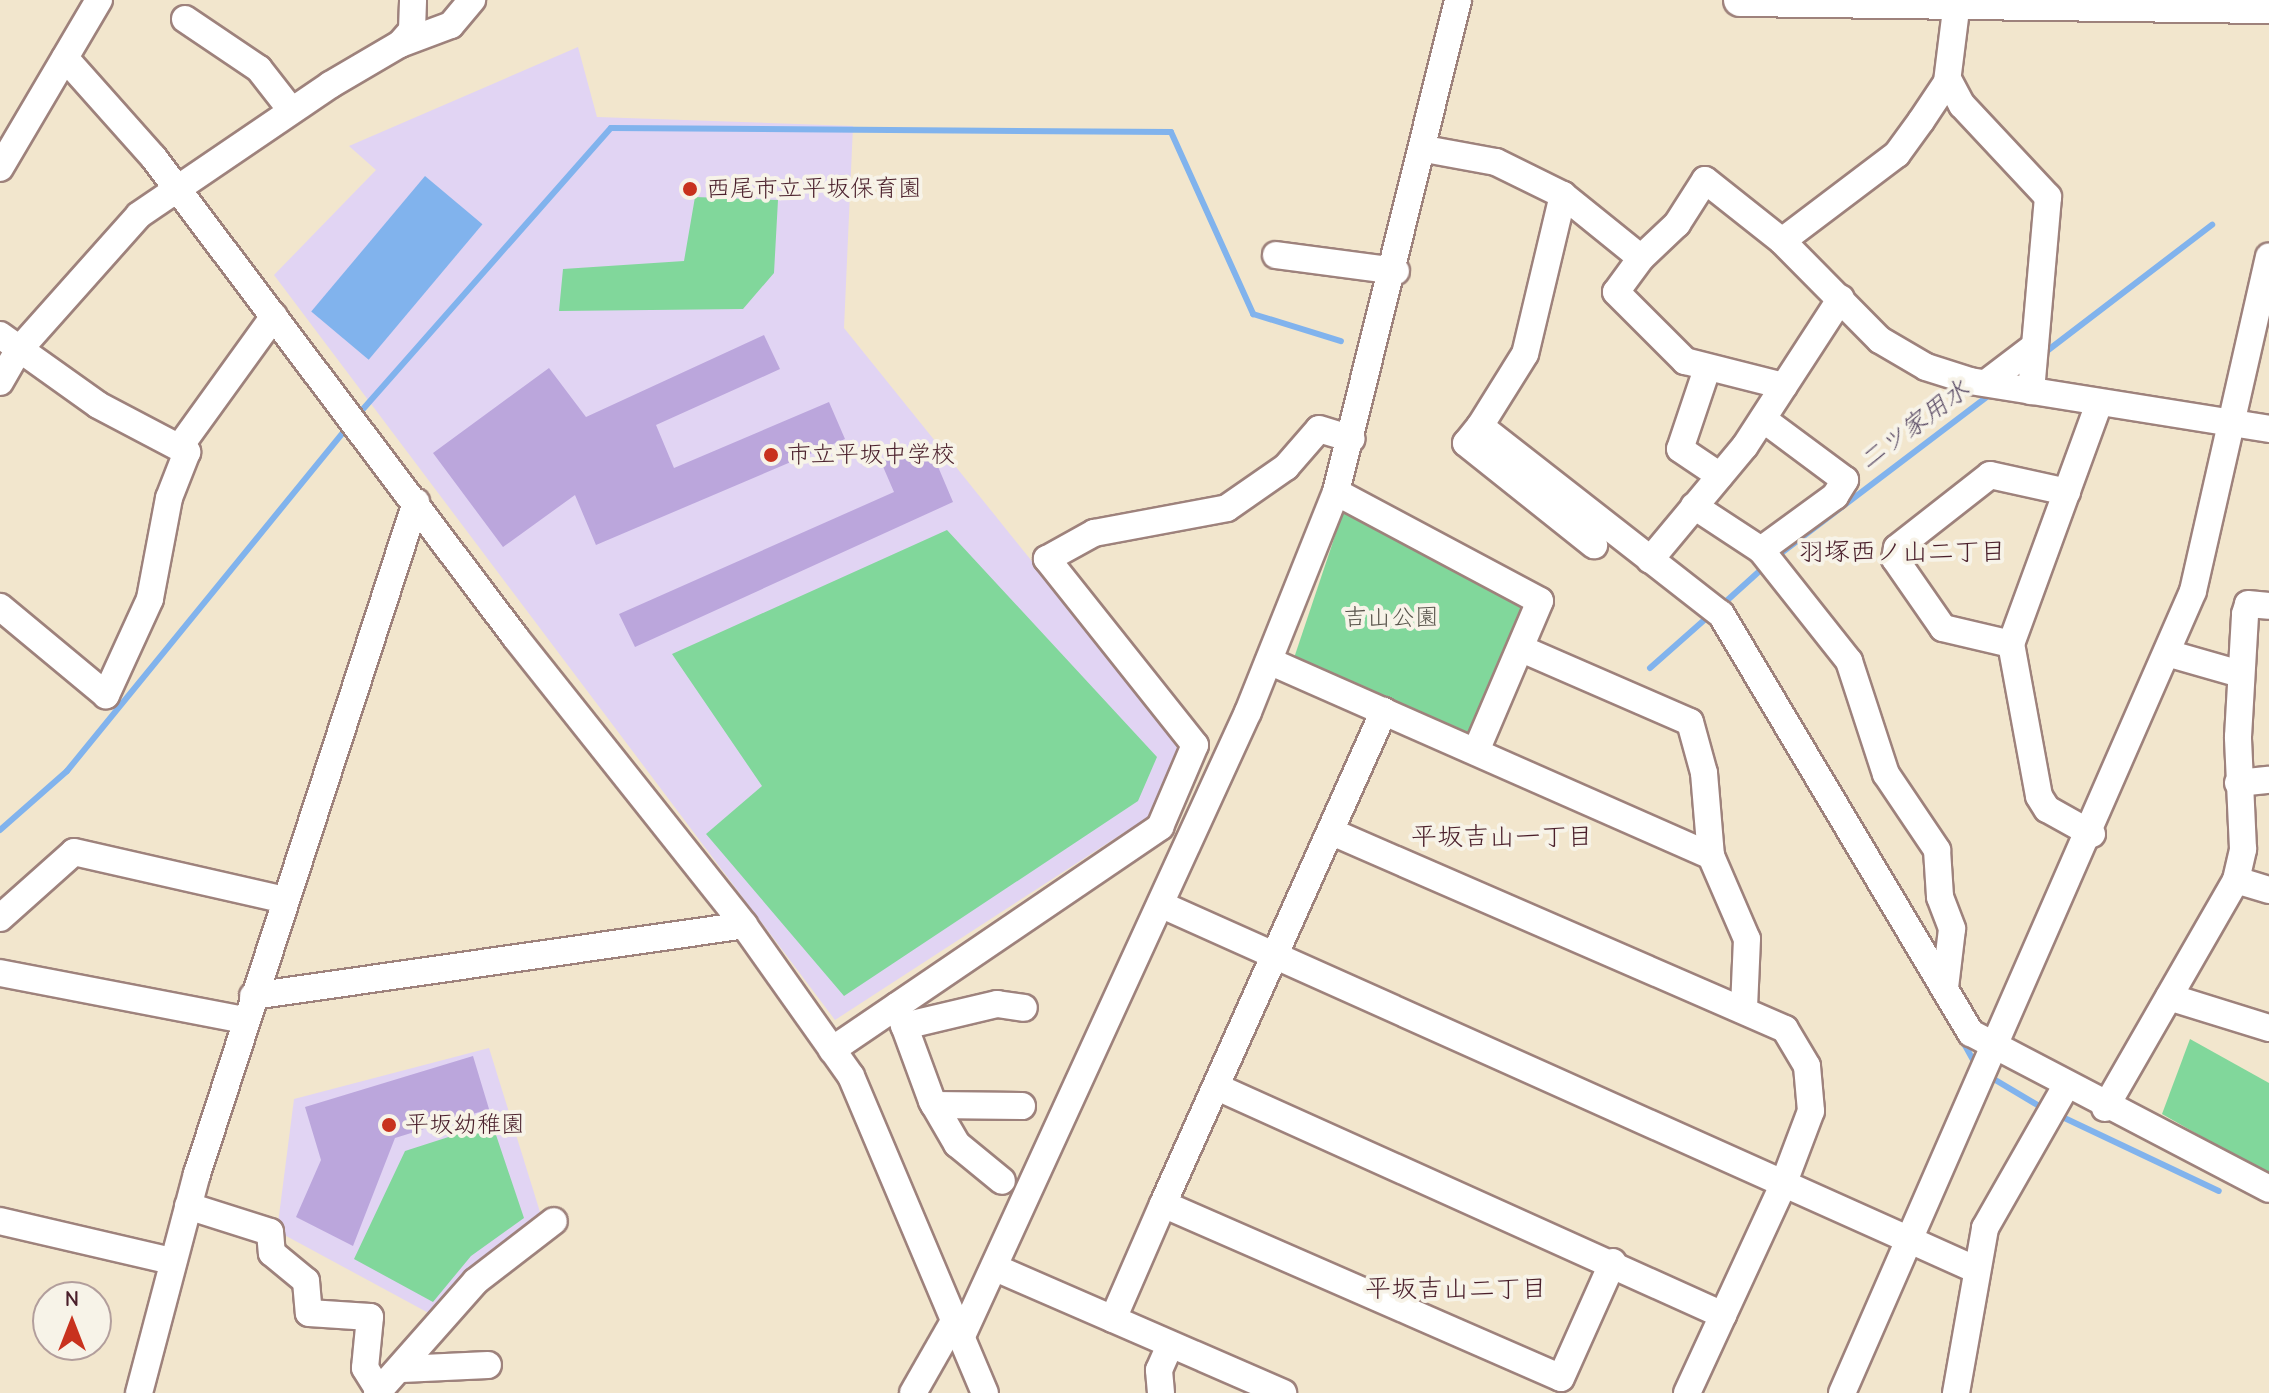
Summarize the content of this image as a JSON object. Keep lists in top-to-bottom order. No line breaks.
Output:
{"districts":["羽塚西ノ山二丁目","平坂吉山一丁目","平坂吉山二丁目"],"water":["二ツ家用水"],"parks":["吉山公園"],"places":["西尾市立平坂保育園","市立平坂中学校","平坂幼稚園"],"north":"top"}
